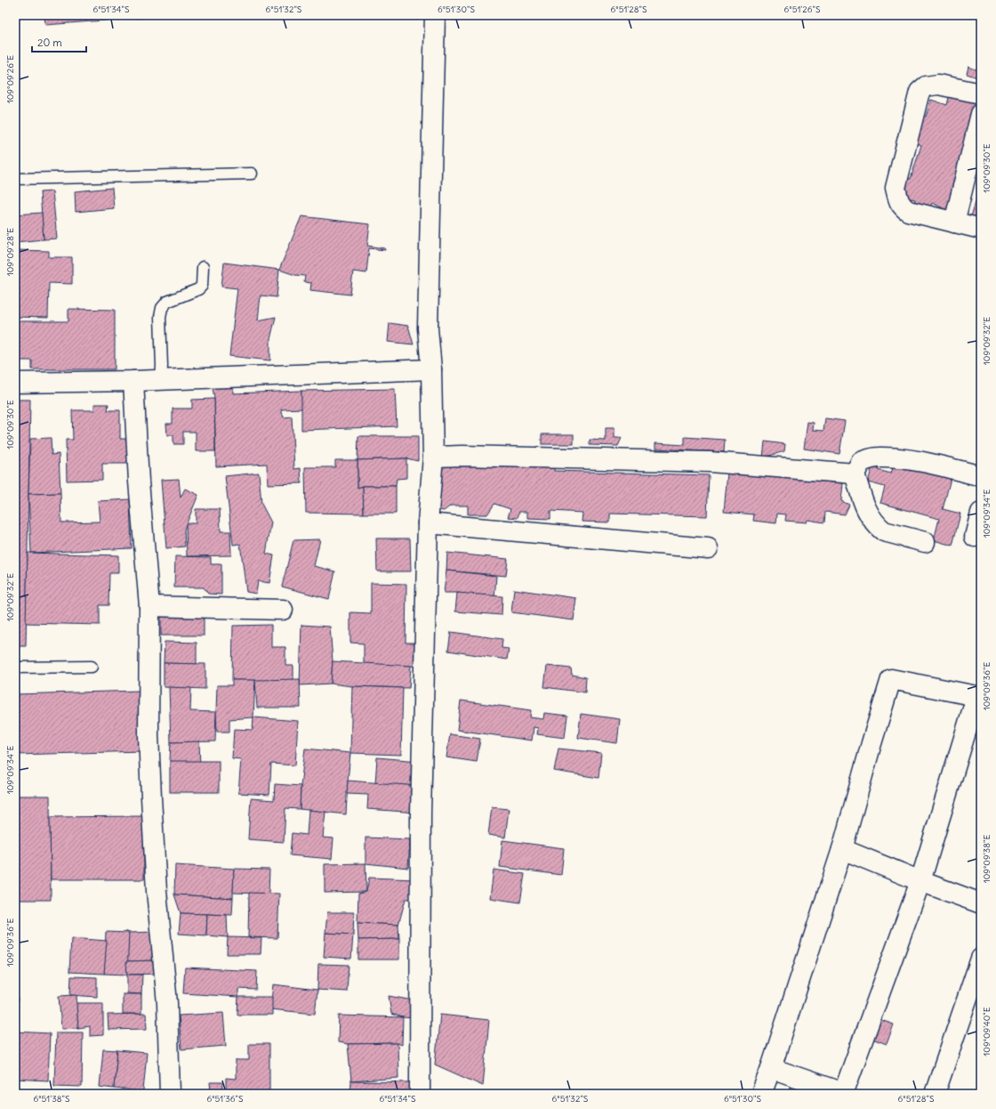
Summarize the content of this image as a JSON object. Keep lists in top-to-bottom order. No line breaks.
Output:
{"scale_bar":"20 m","coordinates":["6°51'34\"S","6°51'32\"S","6°51'30\"S","6°51'28\"S","6°51'26\"S","109°09'26\"E","109°09'30\"E","109°09'28\"E","109°09'32\"E","109°09'34\"E","109°09'36\"E","109°09'38\"E","109°09'40\"E","6°51'38\"S","6°51'36\"S"]}
